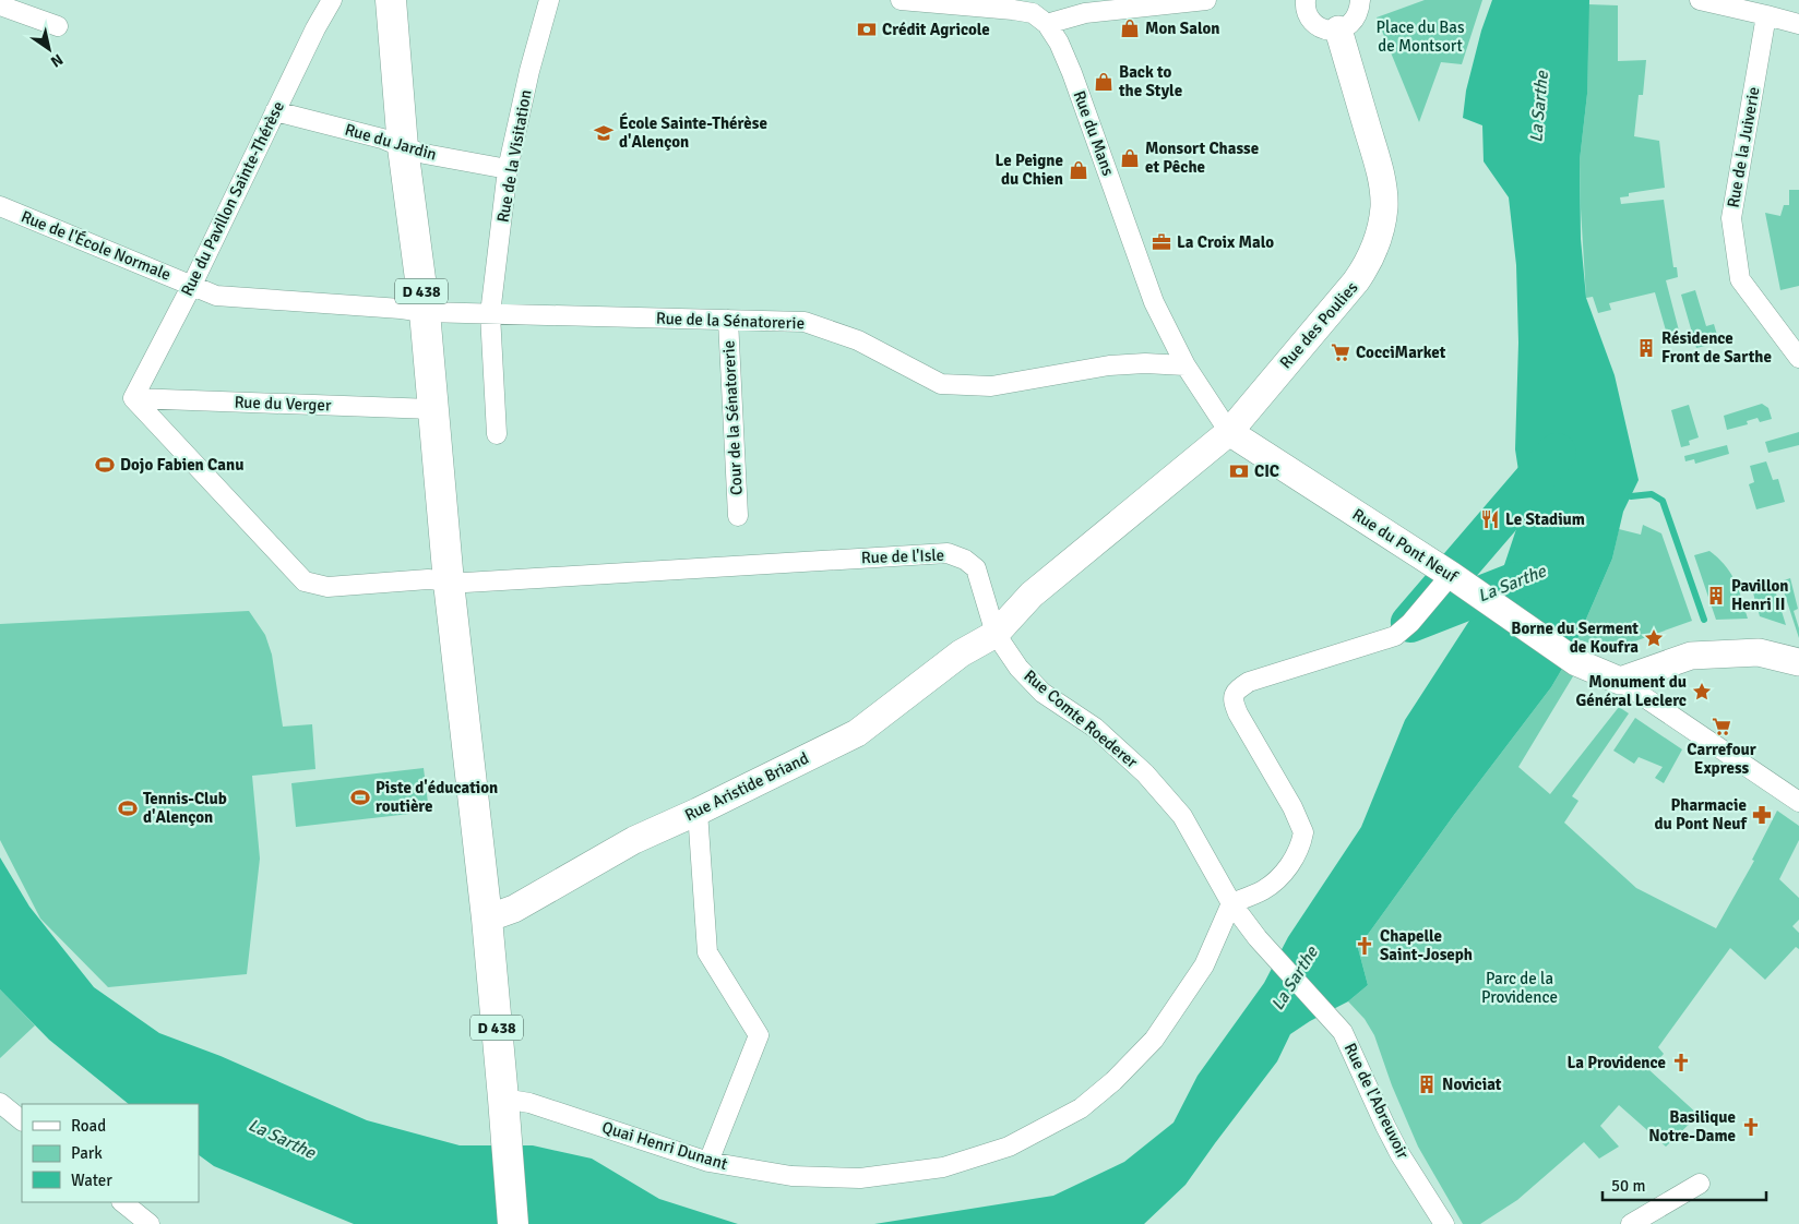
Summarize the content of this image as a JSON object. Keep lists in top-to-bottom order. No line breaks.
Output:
{"streets":{"main road":["D 438"],"street":["Rue du Mans","Rue du Jardin","Rue de la Juiverie","Rue de la Visitation","Rue du Pavillon Sainte-Thérèse","Rue de l'École Normale","Rue de la Sénatorerie","Rue des Poulies","Rue du Verger","Cour de la Sénatorerie","Rue du Pont Neuf","Rue de l'Isle","Rue Comte Roederer","Rue Aristide Briand","Rue de l'Abreuvoir","Quai Henri Dunant"]},"crossings":[["Rue du Mans","Rue de la Sénatorerie"],["Rue du Mans","Rue des Poulies"],["Rue du Mans","Rue du Pont Neuf"],["Rue du Jardin","Rue de la Visitation"],["Rue du Jardin","Rue du Pavillon Sainte-Thérèse"],["Rue du Jardin","D 438"],["Rue de la Visitation","Rue de la Sénatorerie"],["Rue du Pavillon Sainte-Thérèse","Rue de l'École Normale"],["Rue du Pavillon Sainte-Thérèse","Rue du Verger"],["Rue du Pavillon Sainte-Thérèse","Rue de l'Isle"],["Rue de l'École Normale","D 438"],["Rue de l'École Normale","Rue de la Sénatorerie"],["D 438","Rue de la Sénatorerie"],["D 438","Rue du Verger"],["D 438","Rue de l'Isle"],["D 438","Rue Aristide Briand"],["D 438","Quai Henri Dunant"],["Rue de la Sénatorerie","Cour de la Sénatorerie"],["Rue des Poulies","Rue du Pont Neuf"],["Rue du Verger","Rue de l'Isle"],["Rue de l'Isle","Rue Comte Roederer"],["Rue de l'Isle","Rue Aristide Briand"],["Rue Comte Roederer","Rue Aristide Briand"],["Rue Comte Roederer","Rue de l'Abreuvoir"],["Rue Comte Roederer","Quai Henri Dunant"]],"water":["La Sarthe"],"parks":["Place du Bas de Montsort","Parc de la Providence"],"places":{"shop":["Mon Salon","Back to the Style","Monsort Chasse et Pêche","Le Peigne du Chien"],"bank":["Crédit Agricole","CIC"],"school or university":["École Sainte-Thérèse d'Alençon"],"office":["La Croix Malo"],"building":["Résidence Front de Sarthe","Pavillon Henri II","Noviciat"],"supermarket":["CocciMarket","Carrefour Express"],"sports":["Dojo Fabien Canu","Piste d'éducation routière","Tennis-Club d'Alençon"],"restaurant":["Le Stadium"],"place":["Borne du Serment de Koufra","Monument du Général Leclerc"],"pharmacy":["Pharmacie du Pont Neuf"],"church":["Chapelle Saint-Joseph","La Providence","Basilique Notre-Dame"]},"legend":["Road","Park","Water"],"scale_bar":"50 m","north":"bottom right"}
